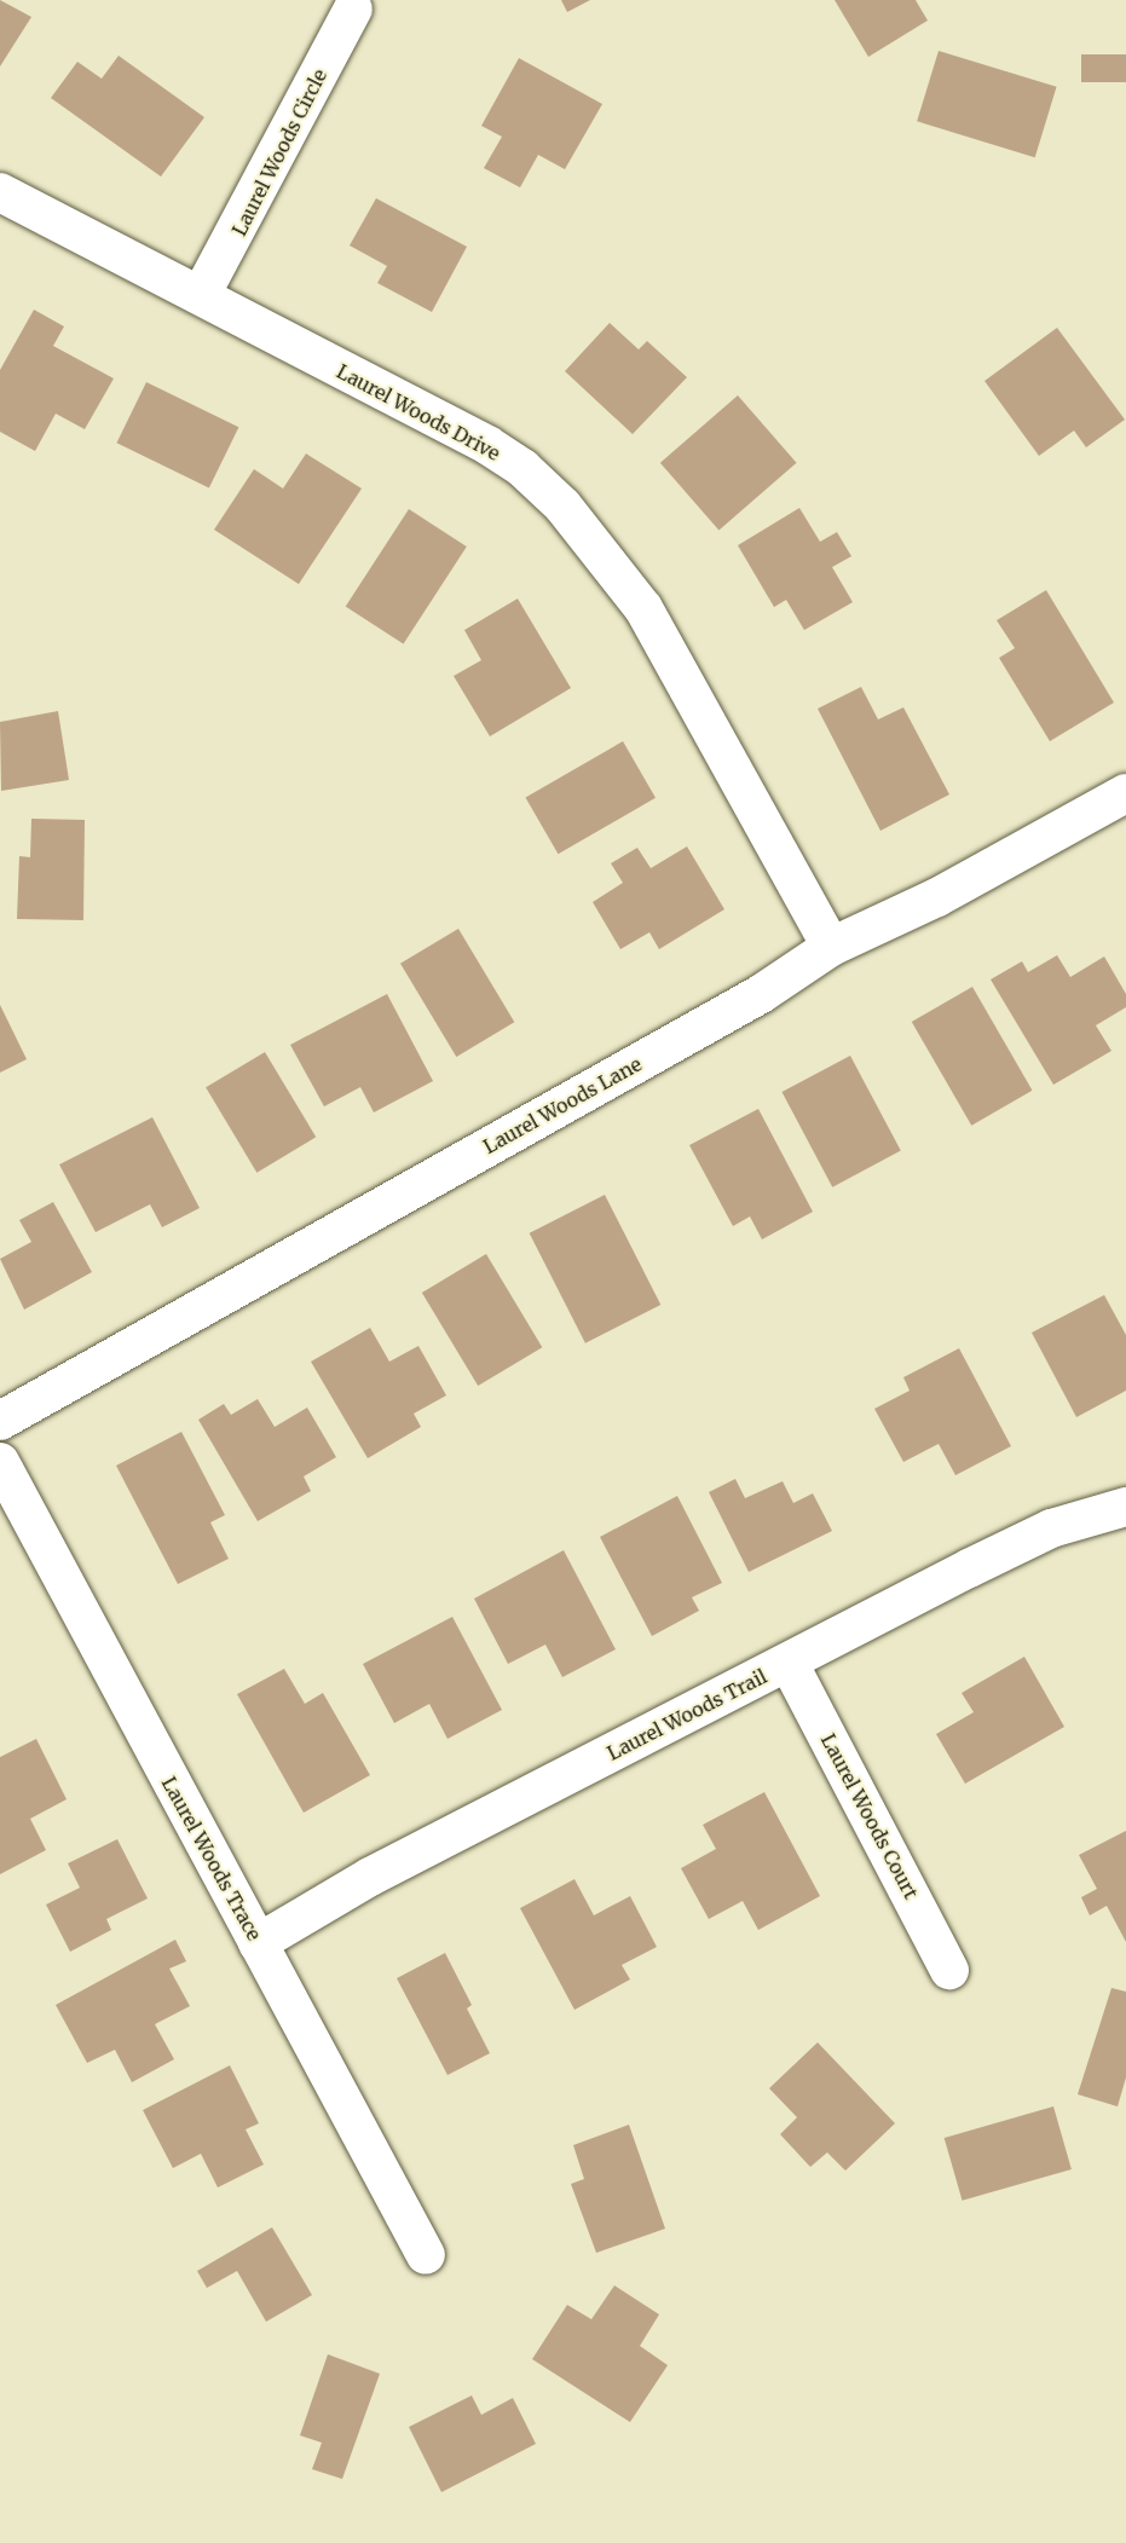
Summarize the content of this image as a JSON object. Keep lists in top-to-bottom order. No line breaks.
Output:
{"streets":{"street":["Laurel Woods Circle","Laurel Woods Drive","Laurel Woods Lane","Laurel Woods Trail","Laurel Woods Court","Laurel Woods Trace"]},"crossings":[["Laurel Woods Circle","Laurel Woods Drive"],["Laurel Woods Drive","Laurel Woods Lane"],["Laurel Woods Trail","Laurel Woods Court"],["Laurel Woods Trail","Laurel Woods Trace"]]}
